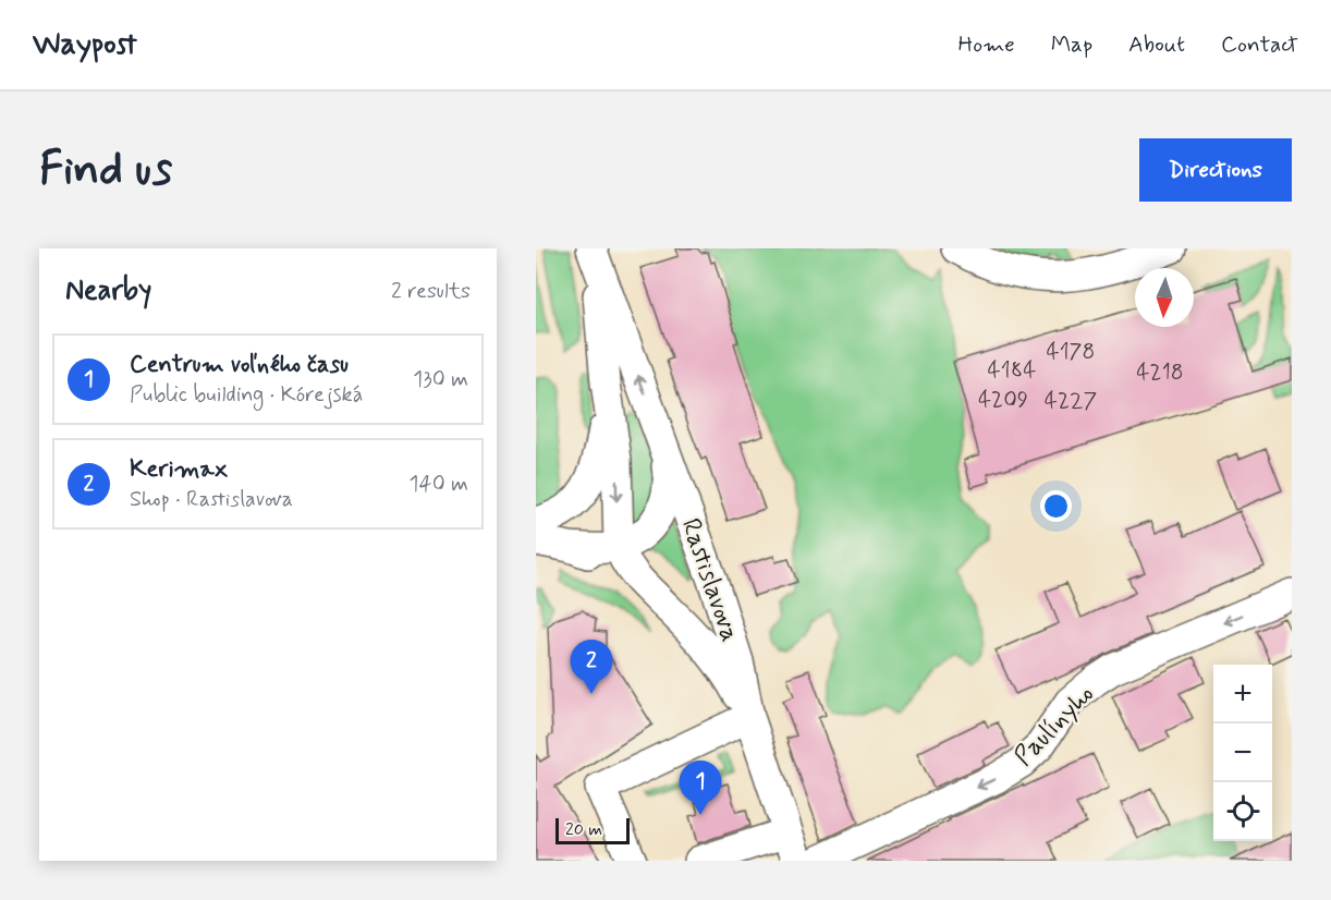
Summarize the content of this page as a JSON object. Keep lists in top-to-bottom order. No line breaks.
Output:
{"streets":{"street":["Rastislavova","Paulínyho"]},"one_way":["Paulínyho"],"house_numbers":["4178","4184","4218","4209","4227"],"scale_bar":"20 m","north":"bottom","page":{"header":"Waypost","nav":["Home","Map","About","Contact"],"buttons":"Directions","title":"Find us","heading":["Nearby","2 results"],"list":[{"mark":"1","name":"Centrum voľného času","note":"Public building · Kórejská","value":"130 m"},{"mark":"2","name":"Kerimax","note":"Shop · Rastislavova","value":"140 m"}],"pins":["2","1"],"map_buttons":["+","−"],"scale":"20 m"}}
